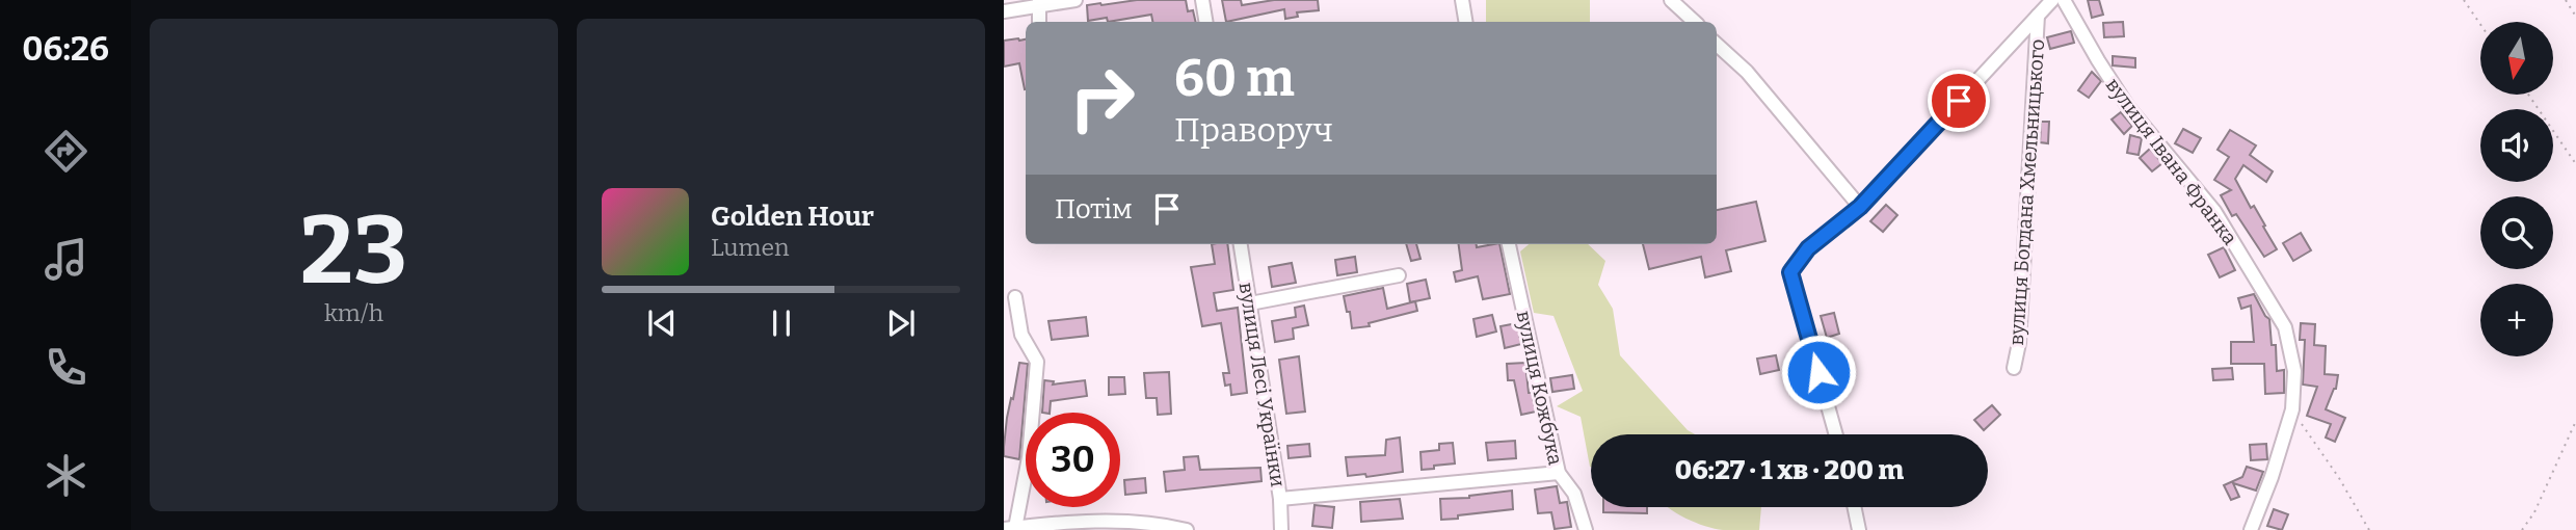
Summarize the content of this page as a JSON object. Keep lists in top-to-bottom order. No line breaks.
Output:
{"streets":{"street":["вулиця Івана Франка","вулиця Богдана Хмельницького","вулиця Лесі Українки","вулиця Кожбука"]},"north":"bottom","page":{"tabs":"06:26","tile":["23","km/h"],"map_buttons":"+","turn":["60 m","Праворуч"],"then":"Потім","song":["Golden Hour","Lumen"],"limit":"30","trip":"06:27 · 1 хв · 200 m"}}
